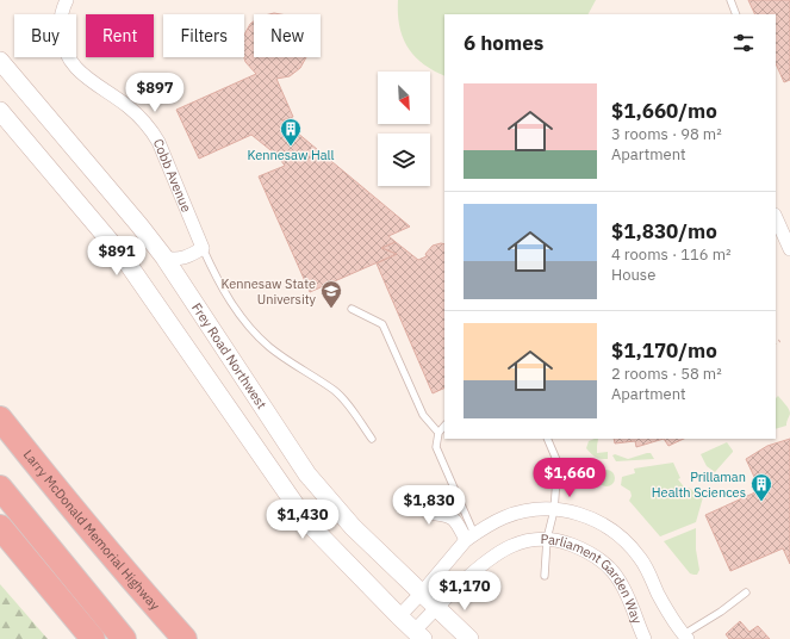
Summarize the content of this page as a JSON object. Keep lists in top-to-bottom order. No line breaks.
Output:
{"streets":{"highway":["Larry McDonald Memorial Highway"],"main road":["Frey Road Northwest"],"street":["Cobb Avenue","Parliament Garden Way"]},"crossings":[["Frey Road Northwest","Parliament Garden Way"]],"places":{"building":["Kennesaw Hall","Prillaman Health Sciences"],"school or university":["Kennesaw State University"]},"north":"bottom right","page":{"chip":["Buy","Rent","Filters","New"],"heading":"6 homes","list":[{"name":"$1,660/mo","note":"3 rooms · 98 m² · Apartment"},{"name":"$1,830/mo","note":"4 rooms · 116 m² · House"},{"name":"$1,170/mo","note":"2 rooms · 58 m² · Apartment"}],"price":["$897","$891","$1,660","$1,830","$1,430","$1,170"]}}
